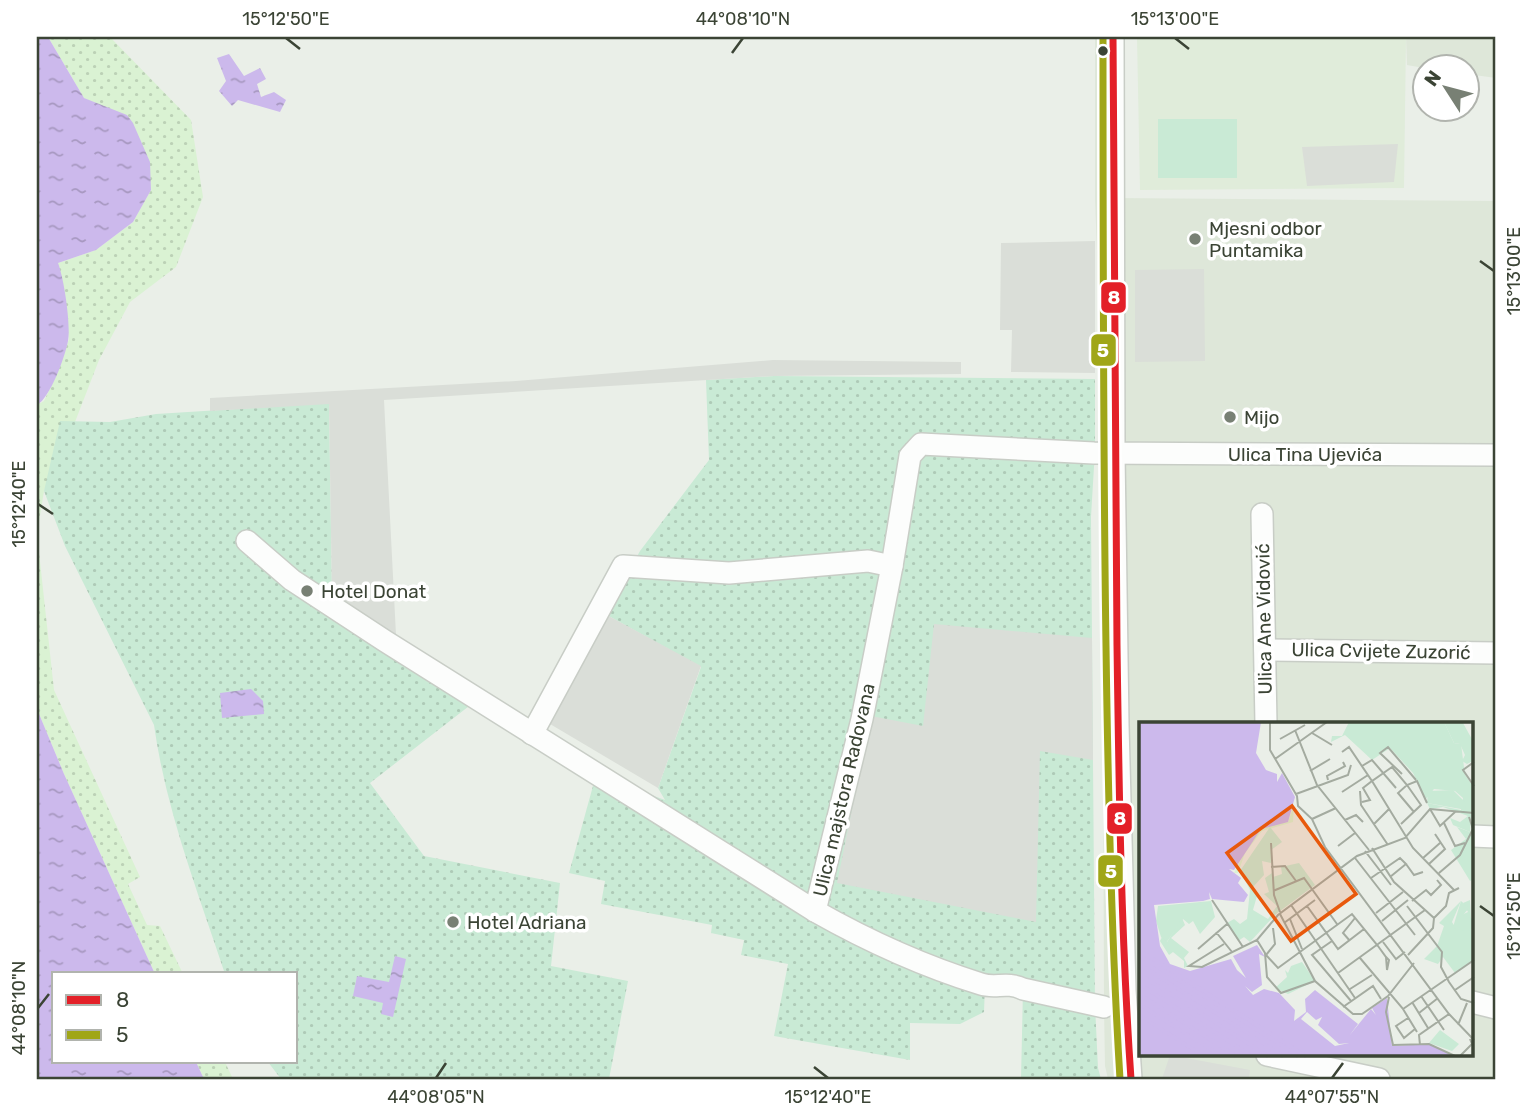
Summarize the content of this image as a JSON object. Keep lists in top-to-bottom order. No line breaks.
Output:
{"streets":{"street":["Ulica Tina Ujevića","Ulica Ane Vidović","Ulica Cvijete Zuzorić","Ulica majstora Radovana"]},"crossings":[["Ulica Tina Ujevića","Ulica majstora Radovana"],["Ulica Ane Vidović","Ulica Cvijete Zuzorić"]],"places":["Mjesni odbor Puntamika","Mijo","Hotel Donat","Hotel Adriana"],"lines":["transit line 8","transit line 5"],"legend":["8","5"],"north":"top left","coordinates":["15°12'50\"E","44°08'10\"N","15°13'00\"E","15°12'40\"E","44°08'05\"N","44°07'55\"N"]}
